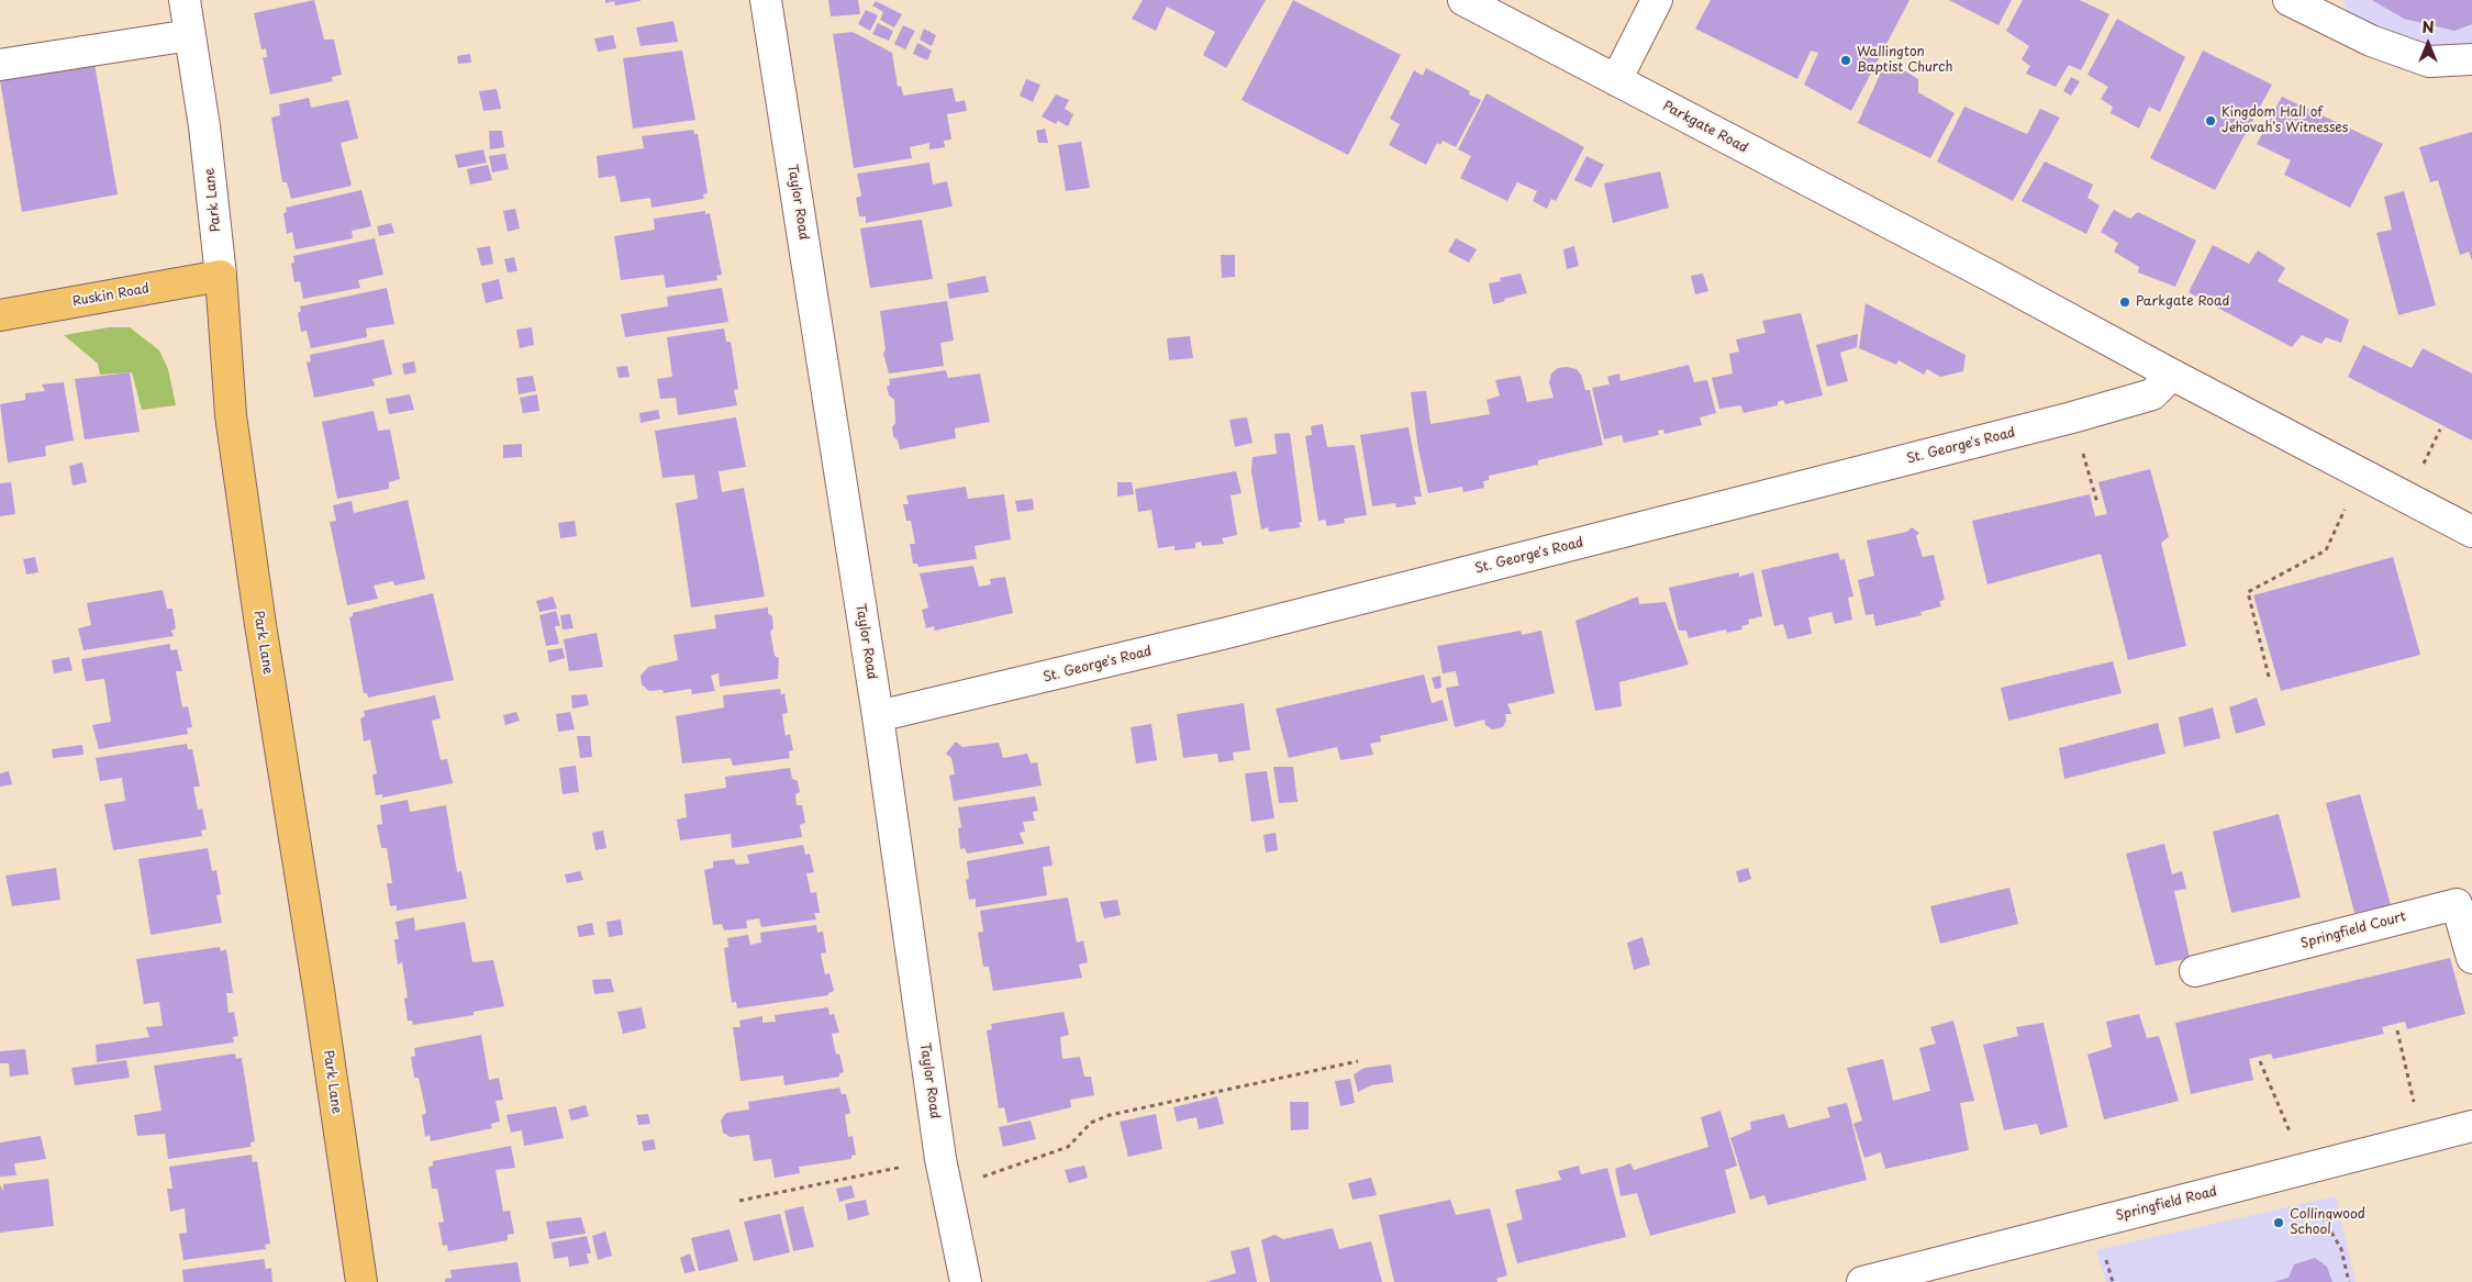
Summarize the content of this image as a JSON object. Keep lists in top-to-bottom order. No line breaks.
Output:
{"streets":{"main road":["Park Lane","Ruskin Road"],"street":["Parkgate Road","Taylor Road","St. George's Road","Springfield Court","Springfield Road"]},"crossings":[["Parkgate Road","St. George's Road"],["Park Lane","Ruskin Road"],["Taylor Road","St. George's Road"]],"places":["Wallington Baptist Church","Kingdom Hall of Jehovah's Witnesses","Parkgate Road","Collingwood School"],"north":"top"}
